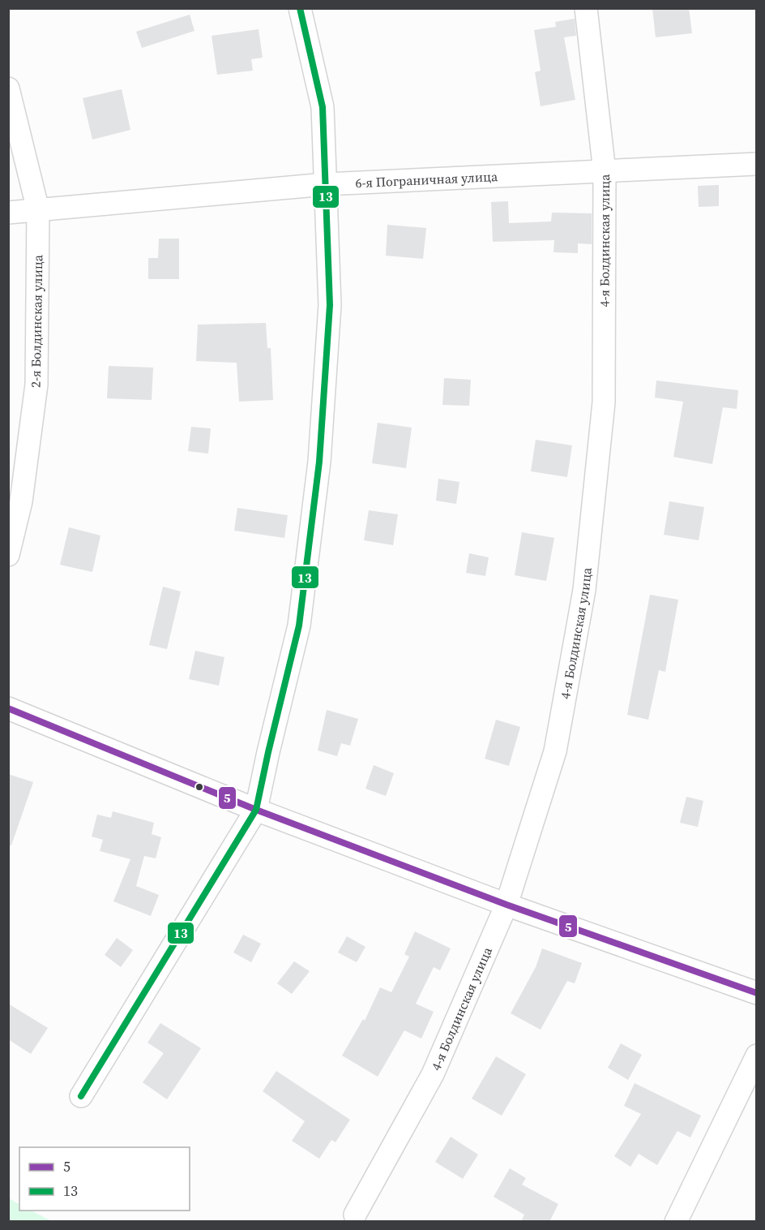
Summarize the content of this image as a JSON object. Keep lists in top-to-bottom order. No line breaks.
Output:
{"streets":{"street":["6-я Пограничная улица","4-я Болдинская улица","2-я Болдинская улица"]},"crossings":[["6-я Пограничная улица","4-я Болдинская улица"],["6-я Пограничная улица","2-я Болдинская улица"]],"lines":["transit line 13","transit line 5"],"legend":["5","13"]}
